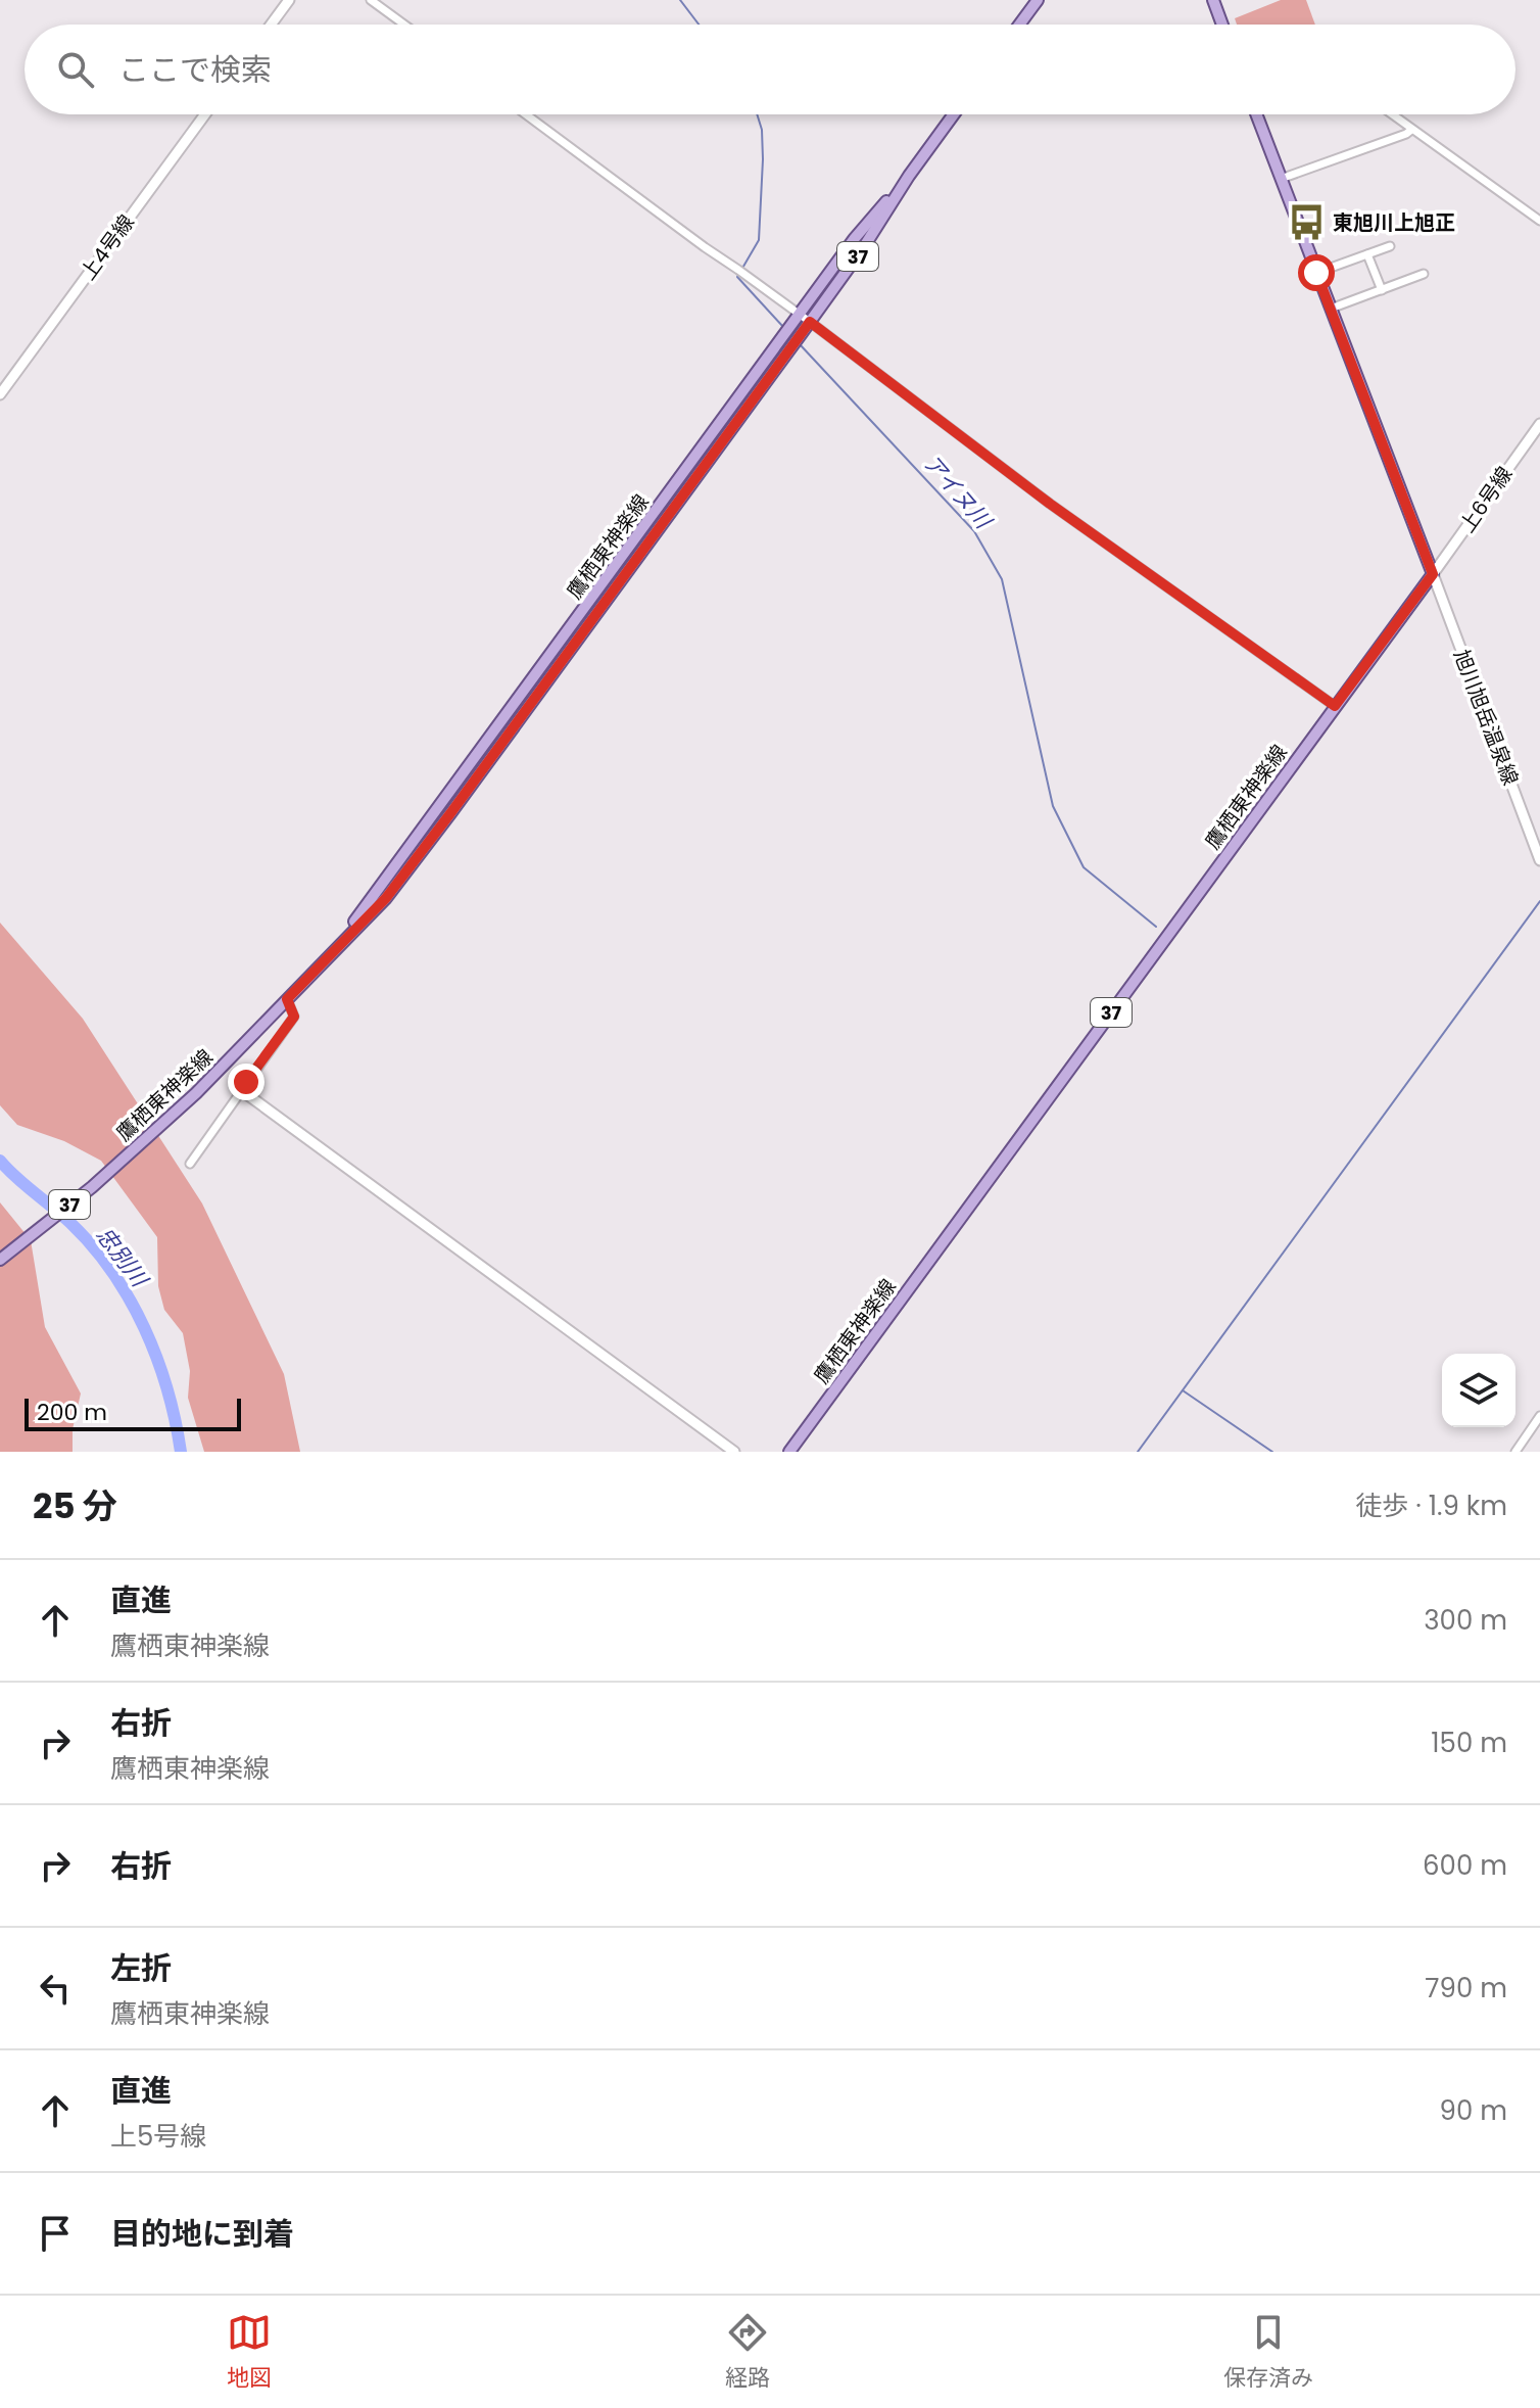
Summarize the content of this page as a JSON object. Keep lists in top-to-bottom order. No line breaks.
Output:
{"streets":{"main road":["37","鷹栖東神楽線"],"street":["上4号線","上6号線","旭川旭岳温泉線"]},"crossings":[["上6号線","鷹栖東神楽線"],["上6号線","旭川旭岳温泉線"],["鷹栖東神楽線","旭川旭岳温泉線"]],"water":["アイヌ川","忠別川"],"places":{"bus stop":["東旭川上旭正"]},"scale_bar":"200 m","page":{"search":"ここで検索","scale":"200 m","heading":["25 分","徒歩 · 1.9 km"],"list":[["直進","鷹栖東神楽線","300 m"],["右折","鷹栖東神楽線","150 m"],["右折","600 m"],["左折","鷹栖東神楽線","790 m"],["直進","上5号線","90 m"],"目的地に到着"],"nav":["地図","経路","保存済み"]}}
